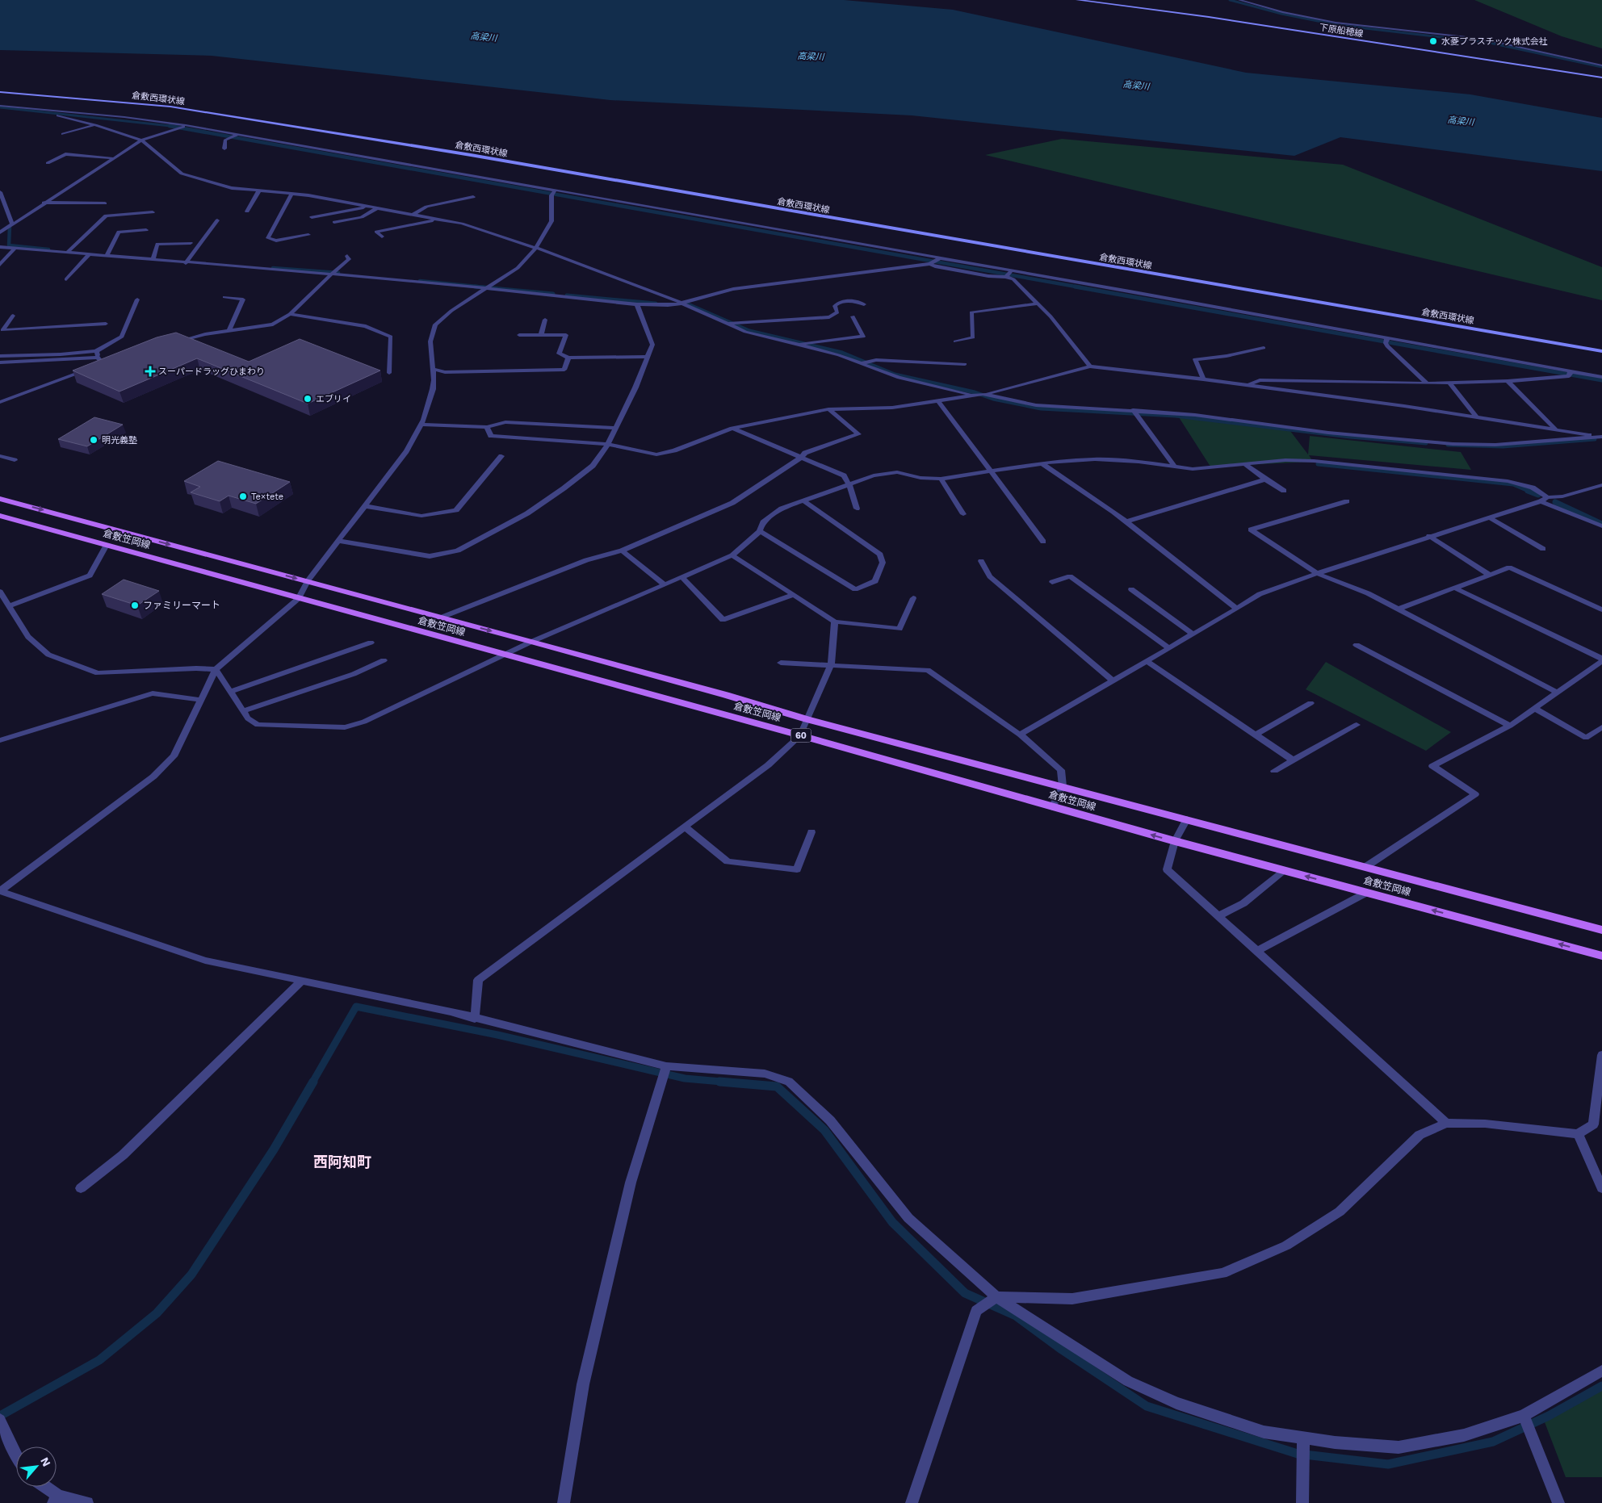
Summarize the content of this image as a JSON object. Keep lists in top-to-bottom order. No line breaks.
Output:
{"streets":{"main road":["下原船穂線","倉敷西環状線","倉敷笠岡線","60"]},"districts":["西阿知町"],"water":["高梁川"],"places":{"other":["水菱プラスチック株式会社","エブリイ","明光義塾","Te×tete","ファミリーマート"],"health":["スーパードラッグひまわり"]},"north":"top right"}
